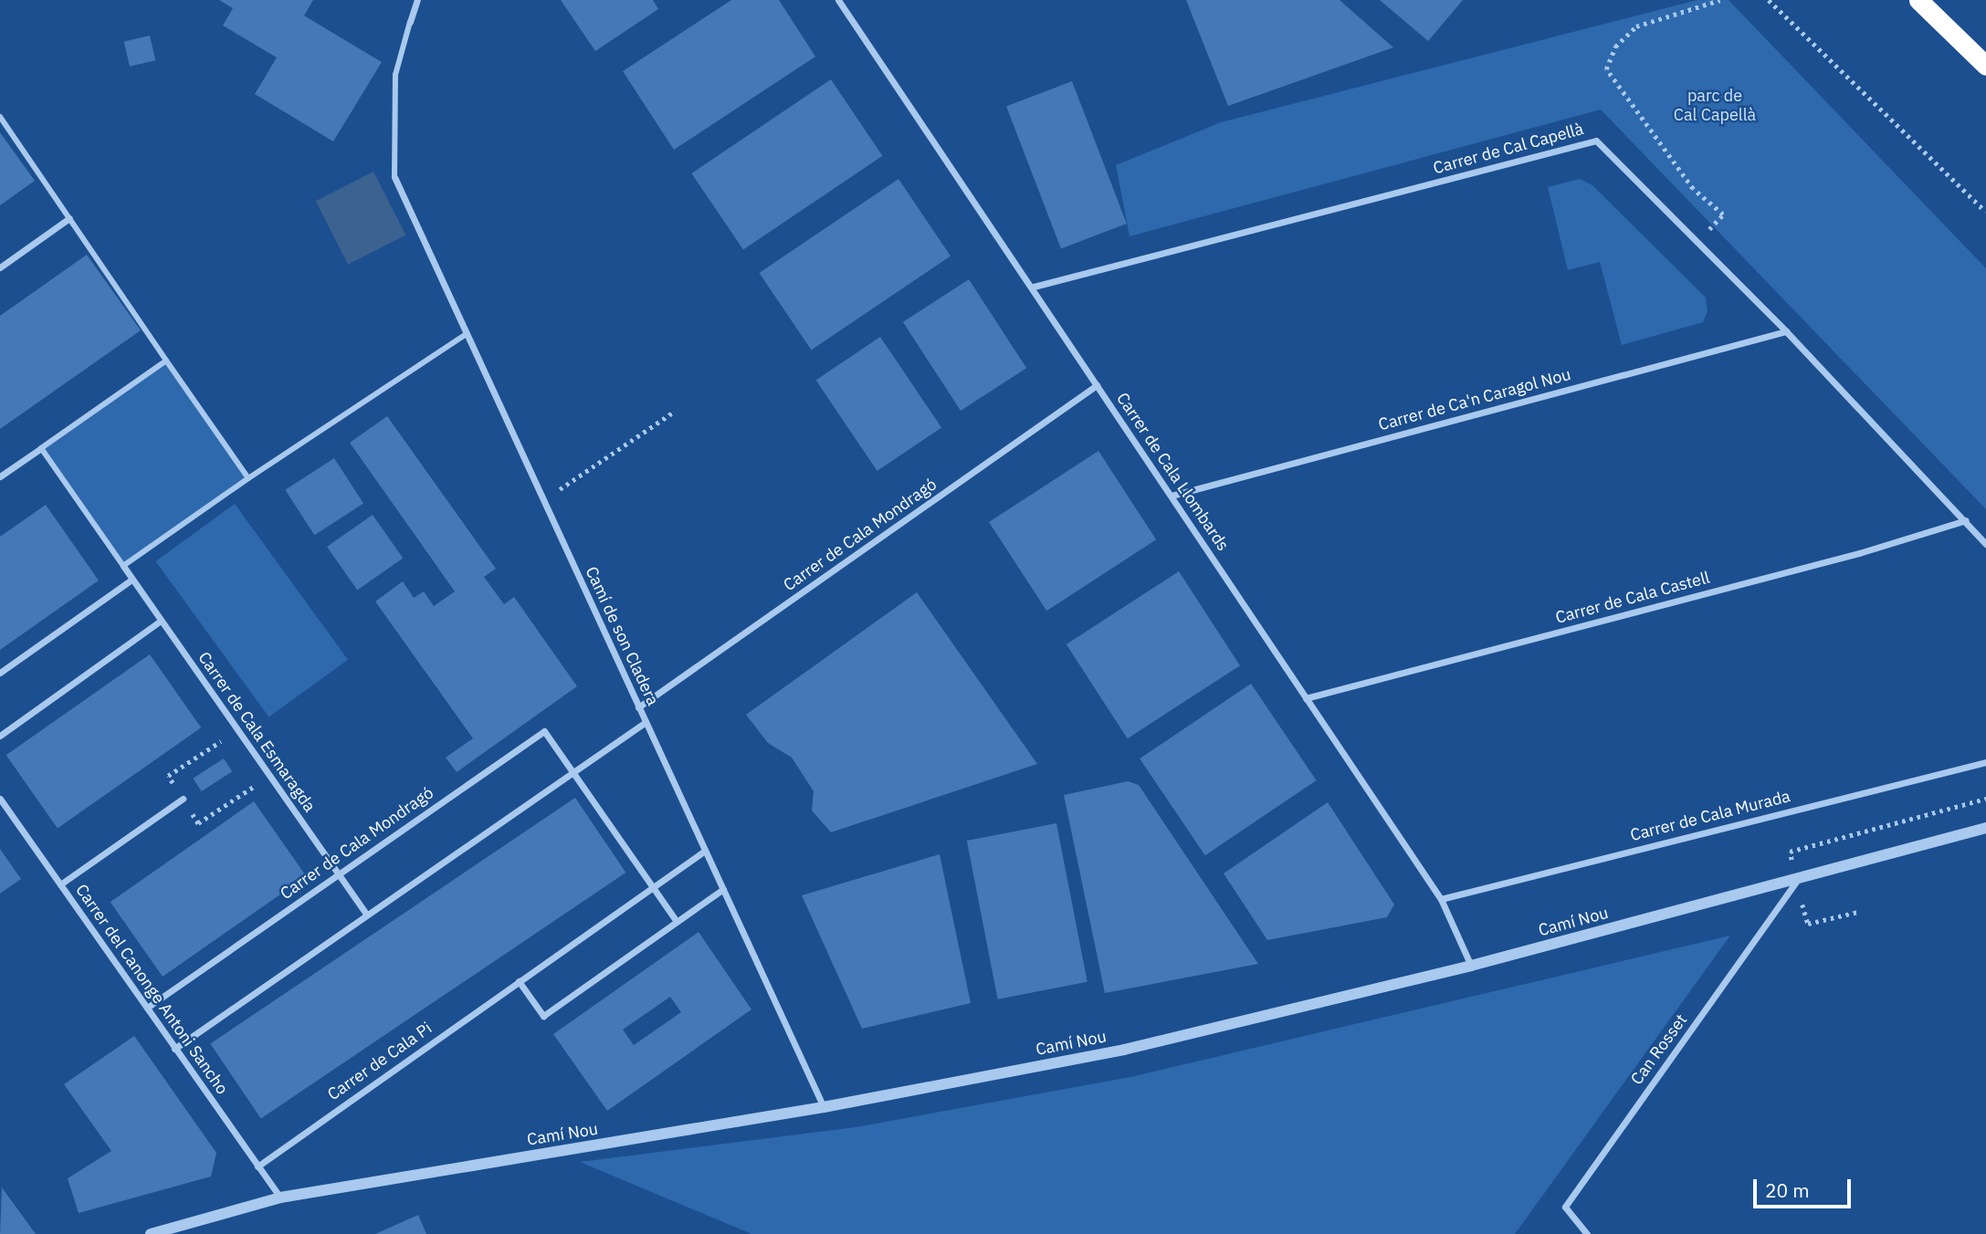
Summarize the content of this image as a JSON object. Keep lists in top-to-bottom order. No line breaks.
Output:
{"streets":{"street":["Carrer de Cal Capellà","Carrer de Ca'n Caragol Nou","Carrer de Cala Llombards","Carrer de Cala Mondragó","Carrer de Cala Castell","Camí de son Cladera","Carrer de Cala Esmaragda","Carrer de Cala Murada","Camí Nou","Carrer del Canonge Antoni Sancho","Can Rosset","Carrer de Cala Pi"]},"crossings":[["Carrer de Cal Capellà","Carrer de Ca'n Caragol Nou"],["Carrer de Cal Capellà","Carrer de Cala Llombards"],["Carrer de Cal Capellà","Carrer de Cala Castell"],["Carrer de Ca'n Caragol Nou","Carrer de Cala Llombards"],["Carrer de Cala Llombards","Carrer de Cala Mondragó"],["Carrer de Cala Llombards","Carrer de Cala Castell"],["Carrer de Cala Llombards","Carrer de Cala Murada"],["Carrer de Cala Llombards","Camí Nou"],["Carrer de Cala Mondragó","Camí de son Cladera"],["Carrer de Cala Mondragó","Carrer de Cala Esmaragda"],["Carrer de Cala Mondragó","Carrer del Canonge Antoni Sancho"],["Camí de son Cladera","Camí Nou"],["Camí de son Cladera","Carrer de Cala Pi"],["Camí Nou","Carrer del Canonge Antoni Sancho"],["Camí Nou","Can Rosset"],["Carrer del Canonge Antoni Sancho","Carrer de Cala Pi"]],"parks":["parc de Cal Capellà"],"scale_bar":"20 m"}
